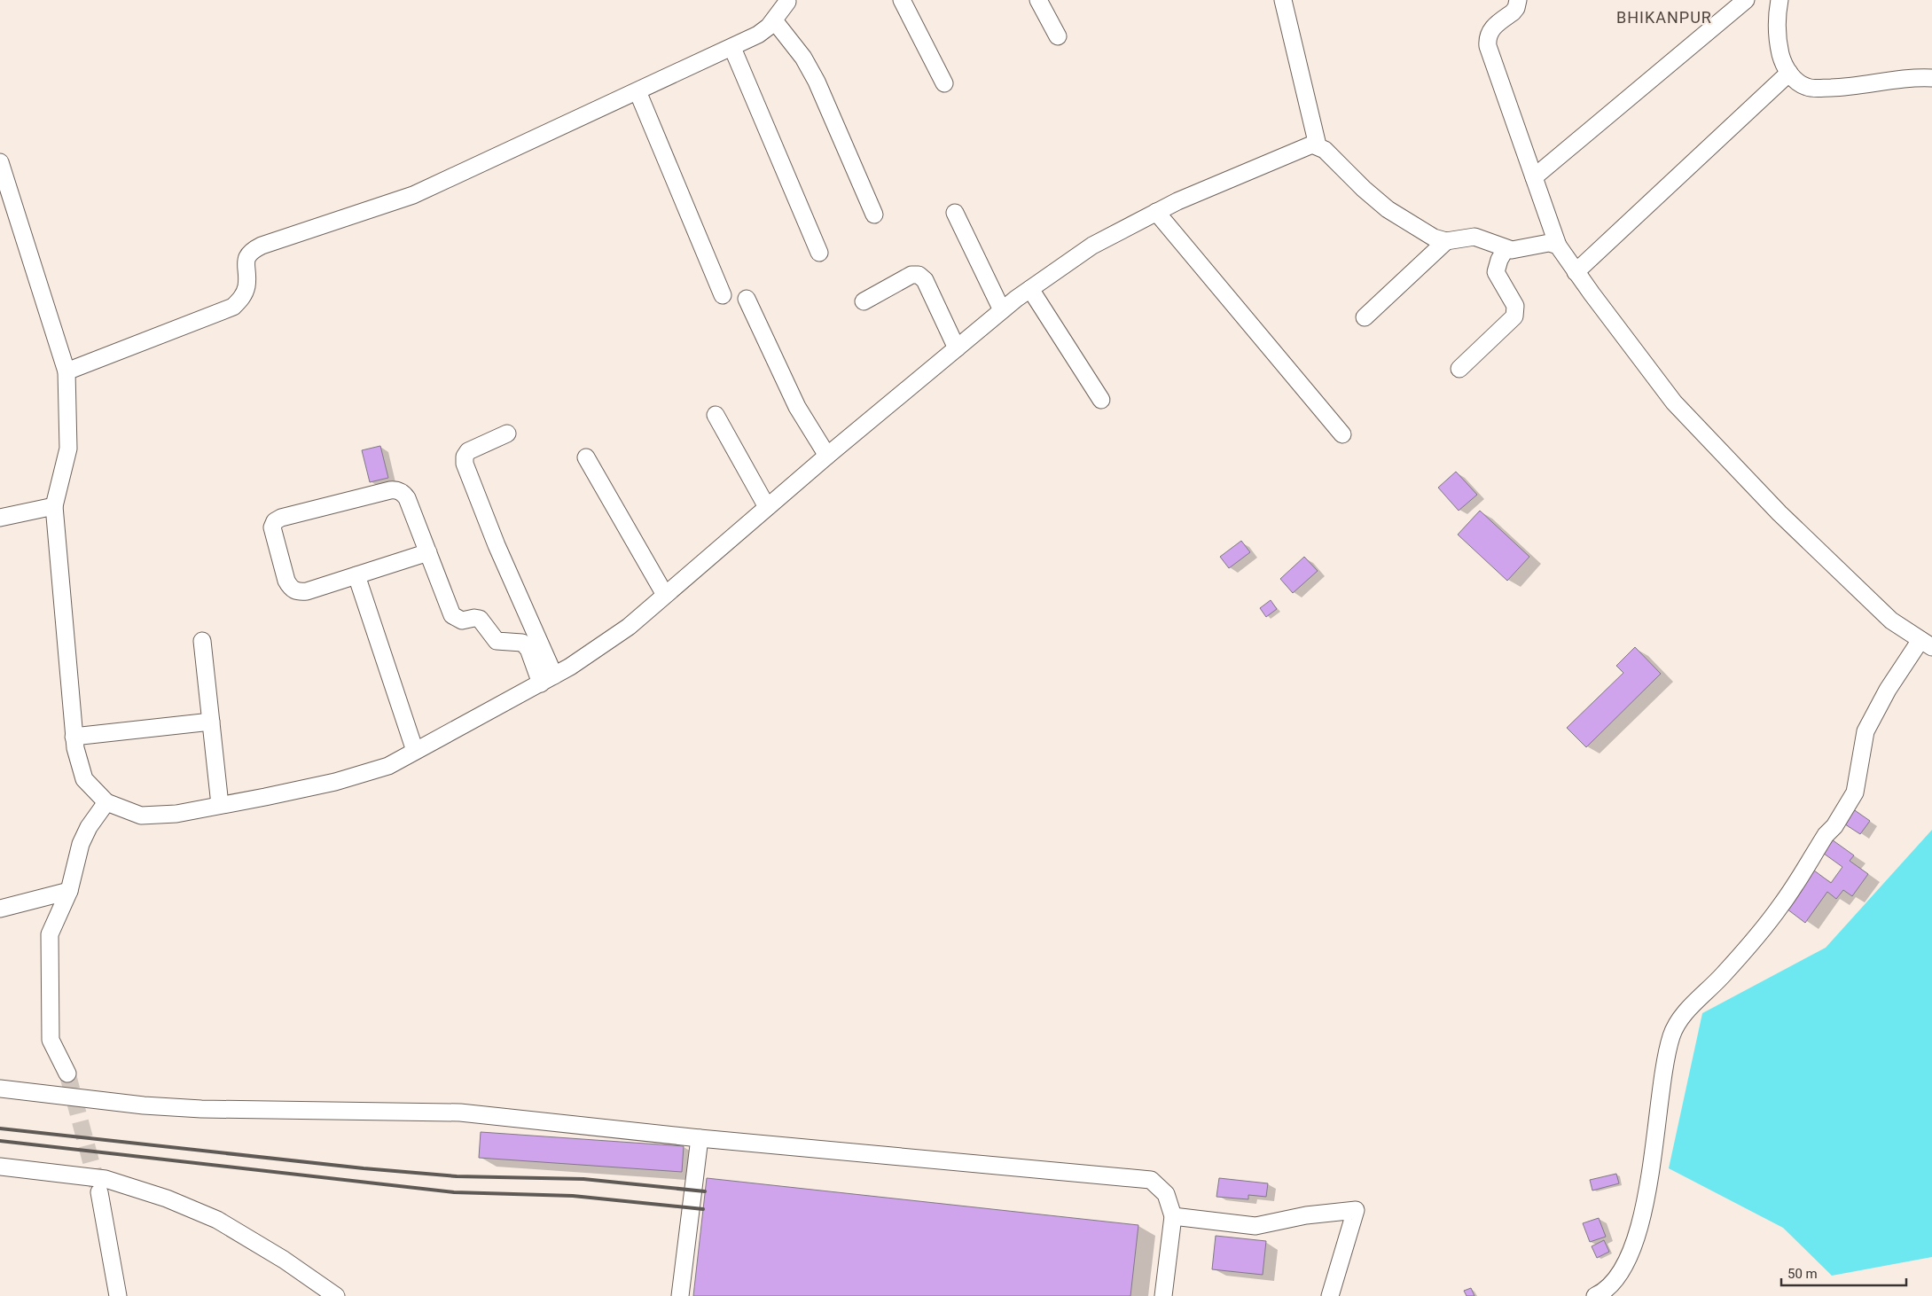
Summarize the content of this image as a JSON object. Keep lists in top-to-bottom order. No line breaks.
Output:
{"districts":["BHIKANPUR"],"scale_bar":"50 m"}
